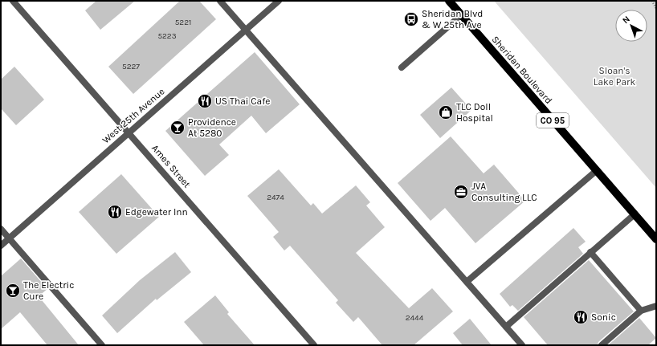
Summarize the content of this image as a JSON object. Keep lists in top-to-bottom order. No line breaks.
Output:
{"streets":{"main road":["Sheridan Boulevard","CO 95"],"street":["West 25th Avenue","Ames Street"]},"crossings":[["West 25th Avenue","Ames Street"]],"parks":["Sloan's Lake Park"],"places":{"bus stop":["Sheridan Blvd & W 25th Ave"],"restaurant":["US Thai Cafe","Edgewater Inn","Sonic"],"shop":["TLC Doll Hospital"],"bar":["Providence At 5280","The Electric Cure"],"office":["JVA Consulting LLC"]},"house_numbers":["5221","5223","5227","2474","2444"],"north":"top left"}
